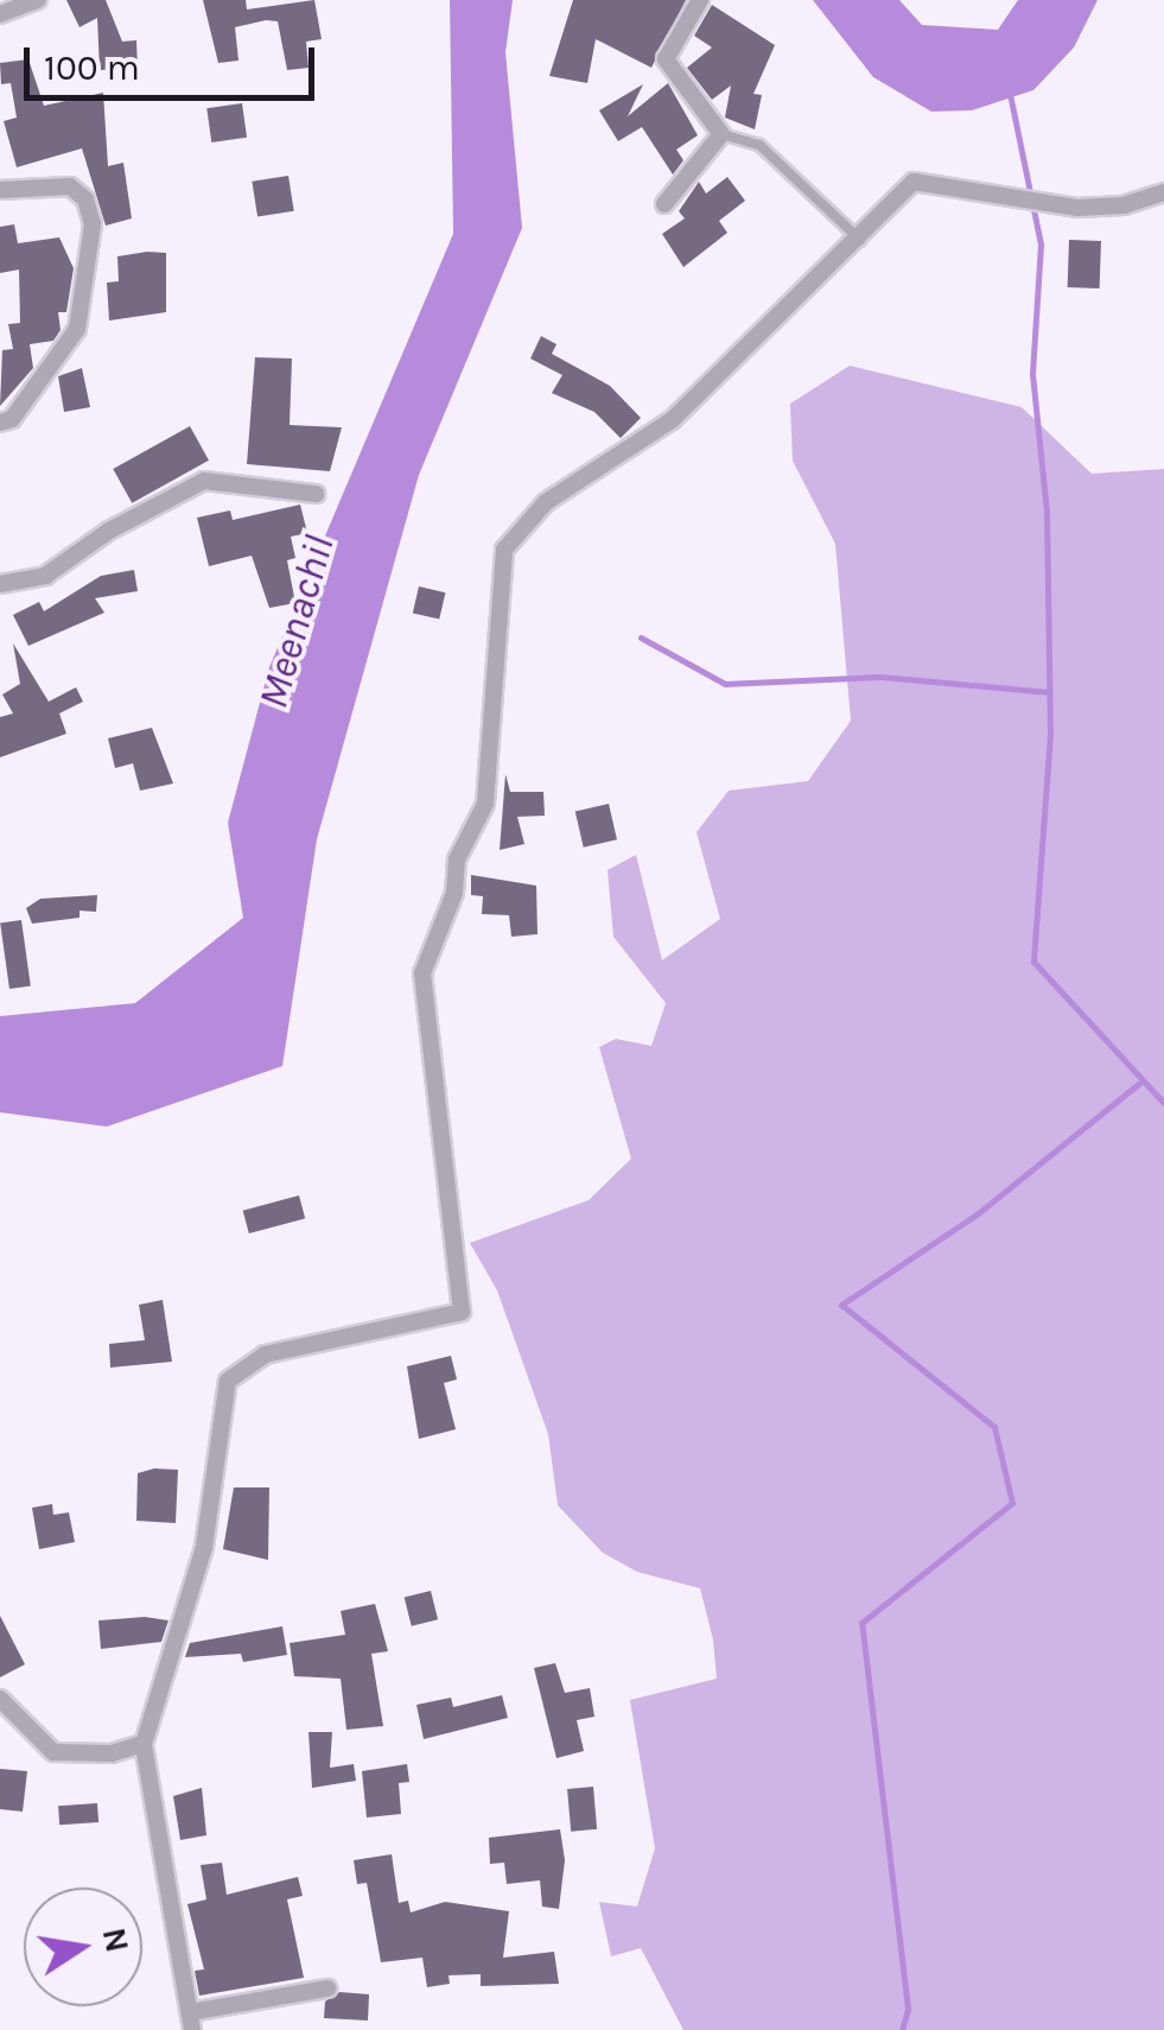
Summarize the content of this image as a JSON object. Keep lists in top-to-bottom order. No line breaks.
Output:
{"water":["Meenachil"],"scale_bar":"100 m","north":"right"}
